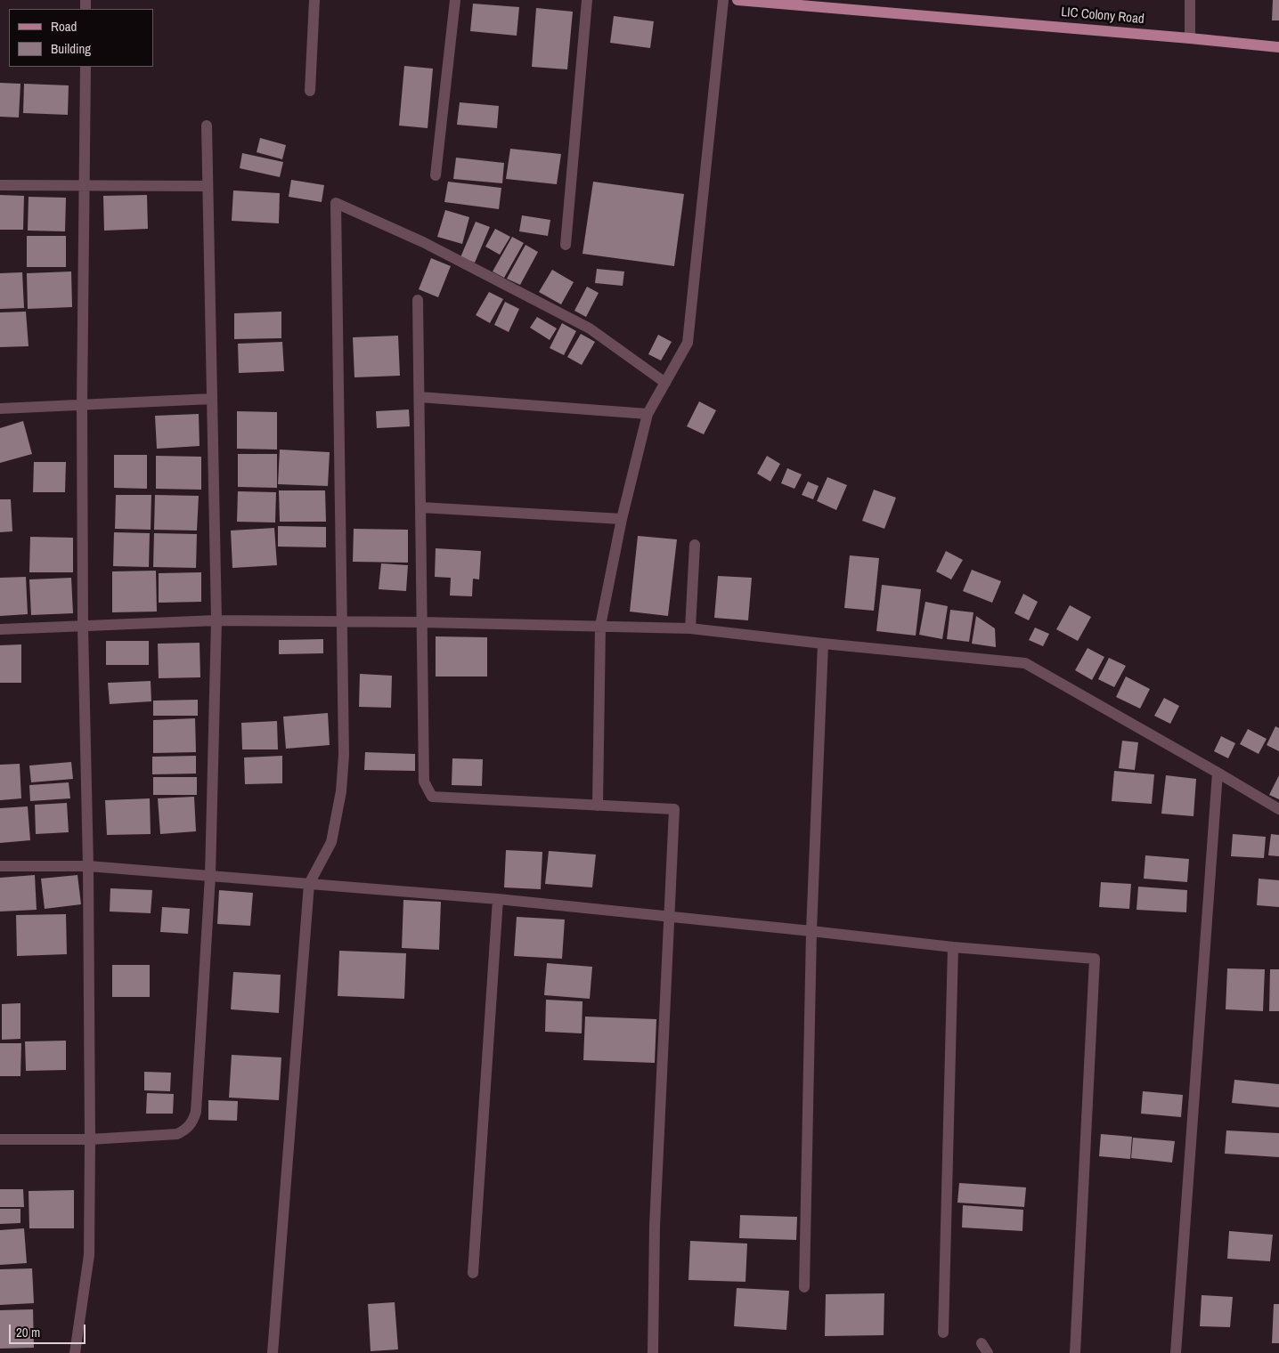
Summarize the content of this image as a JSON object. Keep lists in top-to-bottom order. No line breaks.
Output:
{"streets":{"main road":["LIC Colony Road"]},"legend":["Road","Building"],"scale_bar":"20 m"}
